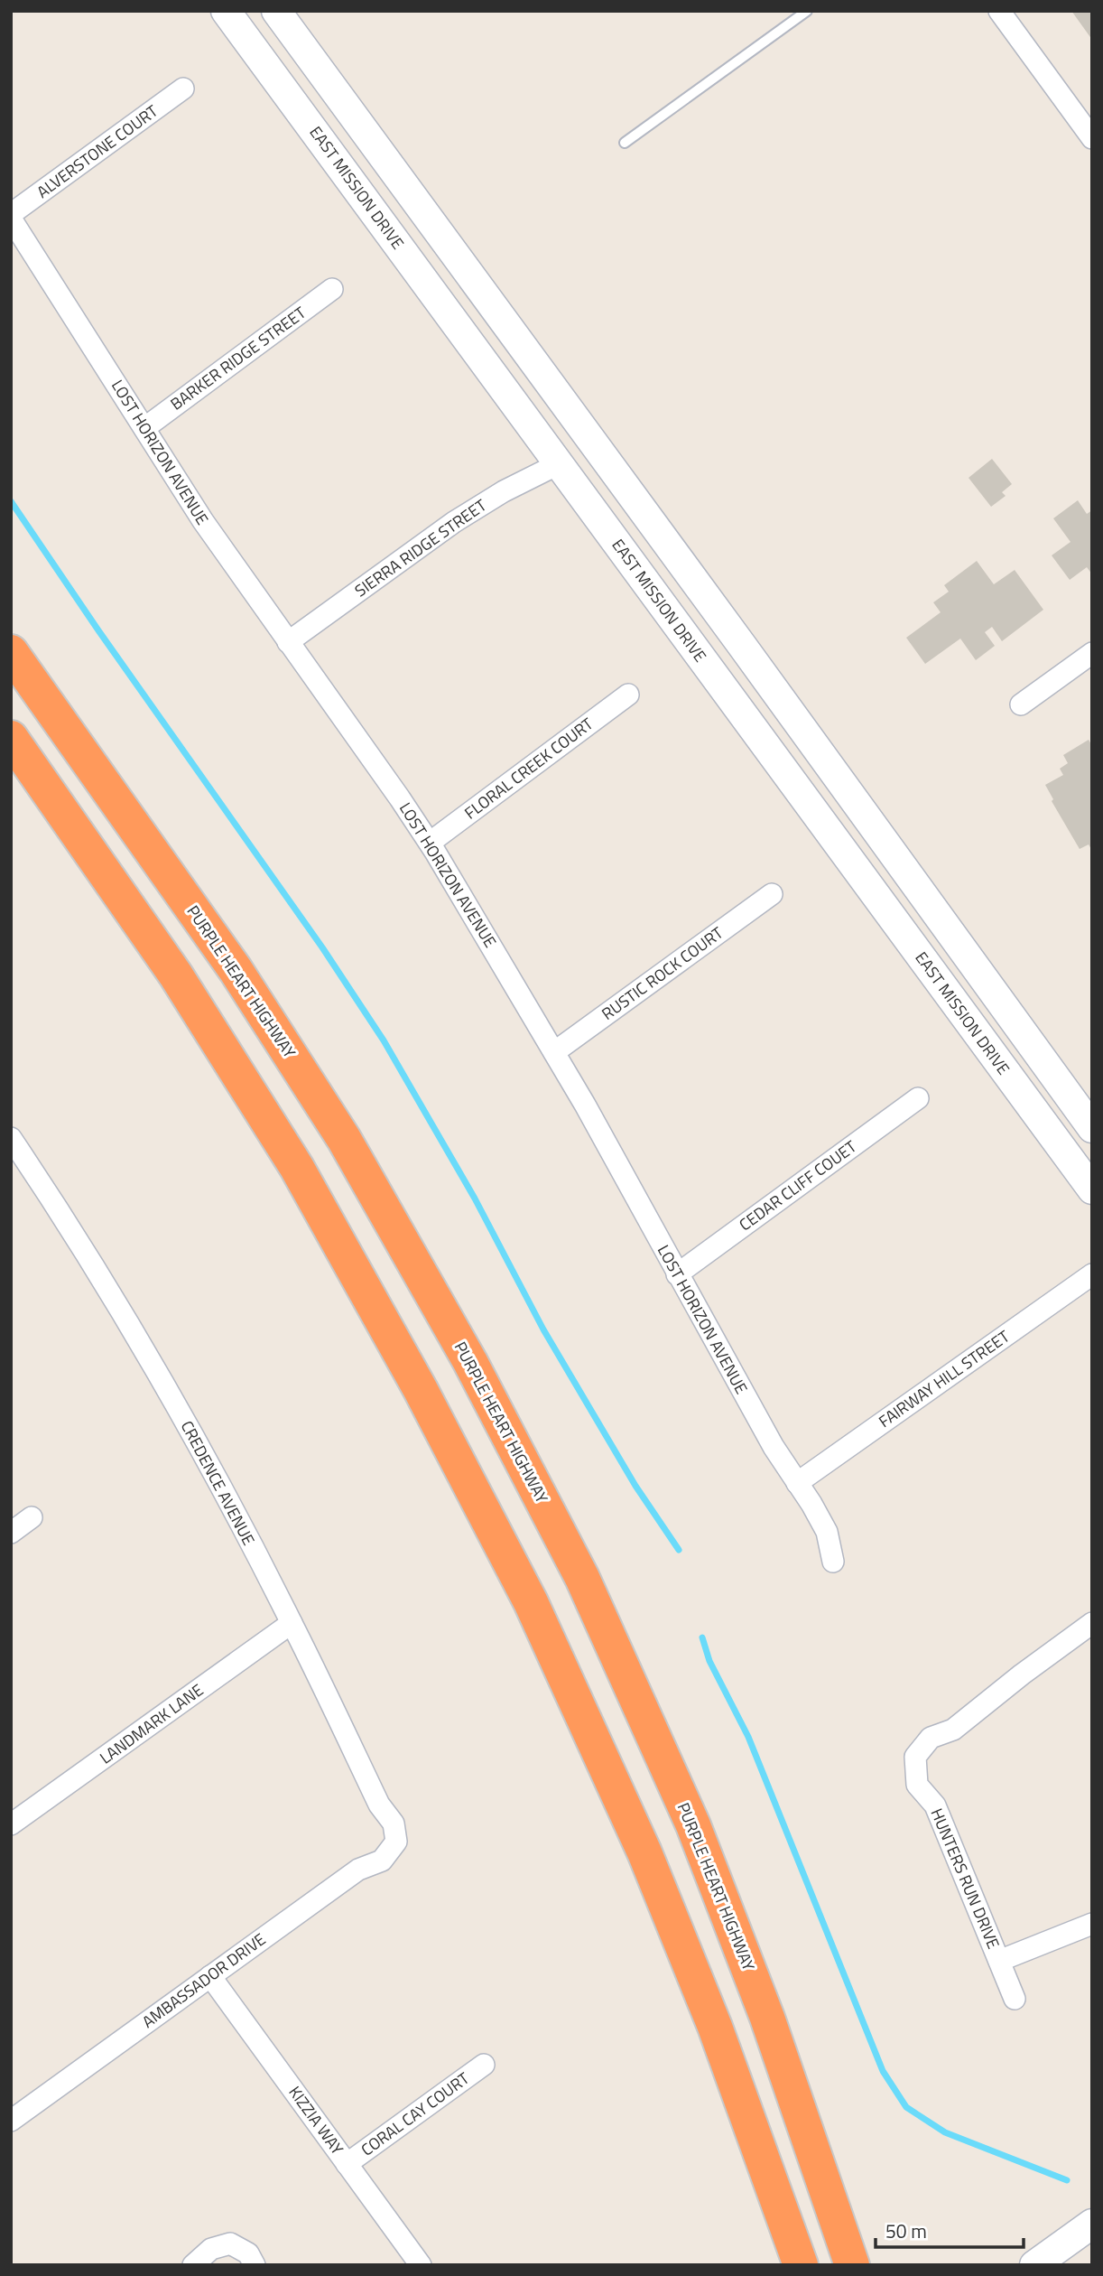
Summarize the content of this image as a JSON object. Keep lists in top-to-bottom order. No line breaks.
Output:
{"streets":{"highway":["PURPLE HEART HIGHWAY"],"street":["ALVERSTONE COURT","EAST MISSION DRIVE","BARKER RIDGE STREET","LOST HORIZON AVENUE","SIERRA RIDGE STREET","FLORAL CREEK COURT","RUSTIC ROCK COURT","CEDAR CLIFF COUET","FAIRWAY HILL STREET","CREDENCE AVENUE","LANDMARK LANE","HUNTERS RUN DRIVE","AMBASSADOR DRIVE","CORAL CAY COURT","KIZZIA WAY"]},"crossings":[["ALVERSTONE COURT","LOST HORIZON AVENUE"],["EAST MISSION DRIVE","SIERRA RIDGE STREET"],["BARKER RIDGE STREET","LOST HORIZON AVENUE"],["LOST HORIZON AVENUE","SIERRA RIDGE STREET"],["LOST HORIZON AVENUE","FLORAL CREEK COURT"],["LOST HORIZON AVENUE","RUSTIC ROCK COURT"],["LOST HORIZON AVENUE","CEDAR CLIFF COUET"],["LOST HORIZON AVENUE","FAIRWAY HILL STREET"],["CREDENCE AVENUE","LANDMARK LANE"],["CREDENCE AVENUE","AMBASSADOR DRIVE"],["AMBASSADOR DRIVE","KIZZIA WAY"],["CORAL CAY COURT","KIZZIA WAY"]],"scale_bar":"50 m"}
